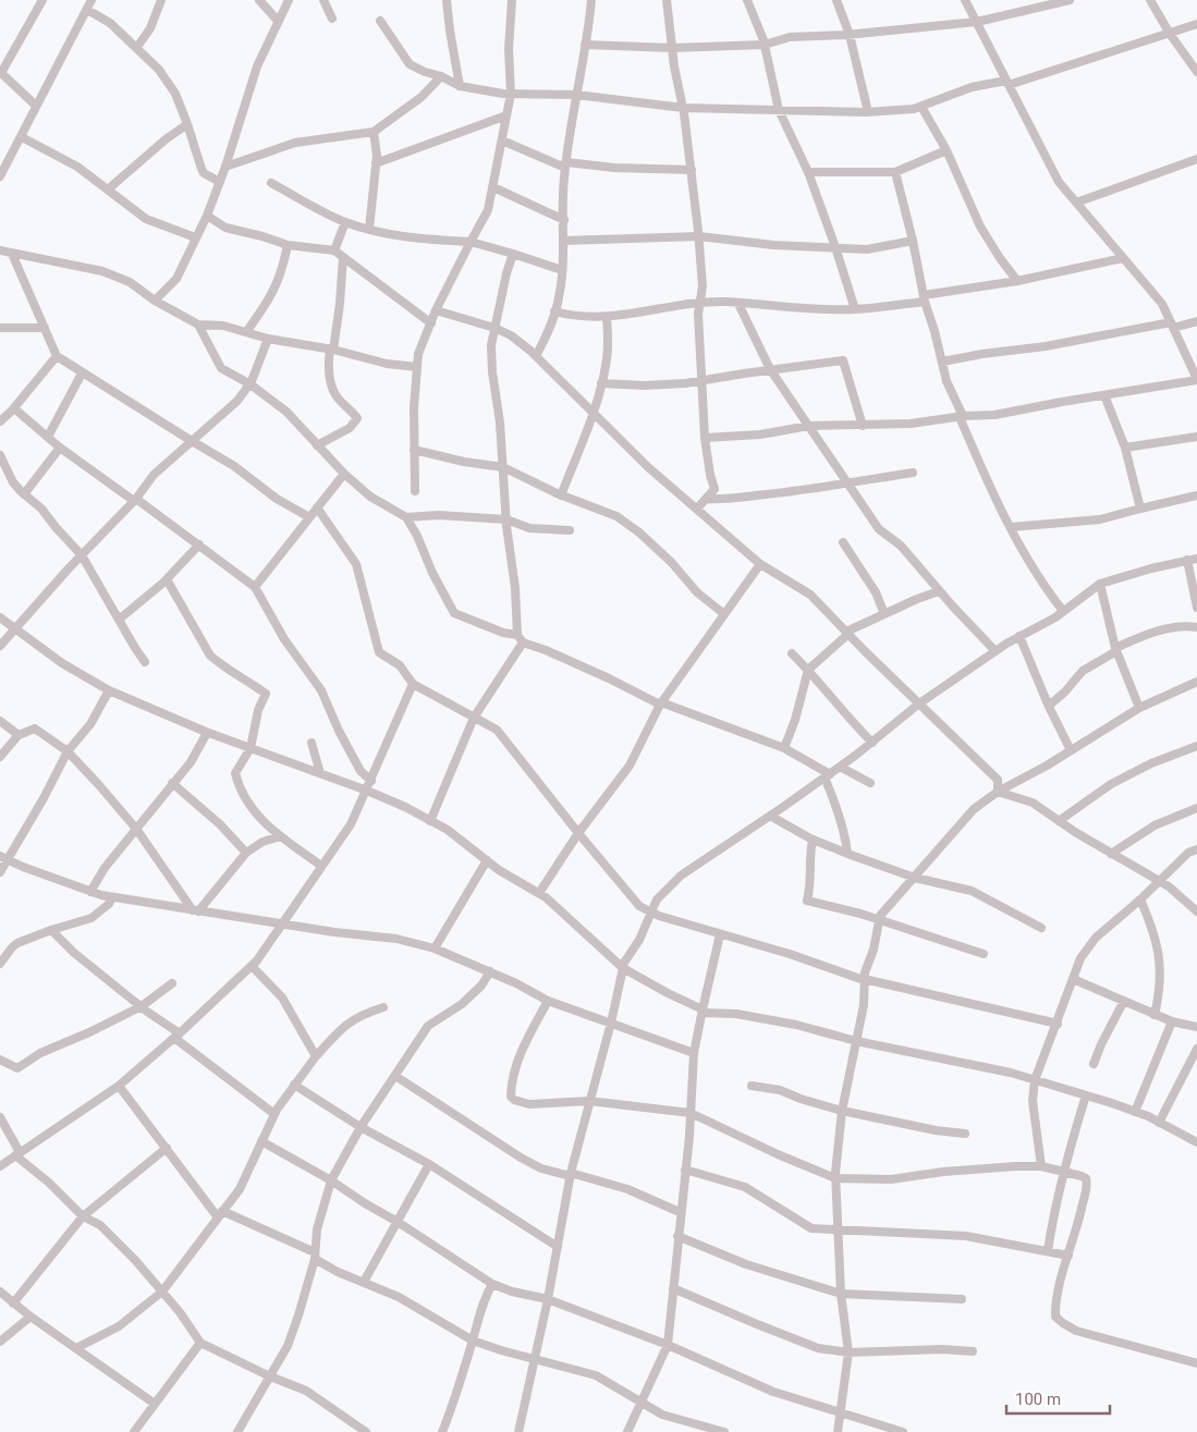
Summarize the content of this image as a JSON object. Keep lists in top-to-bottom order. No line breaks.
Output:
{"scale_bar":"100 m"}
